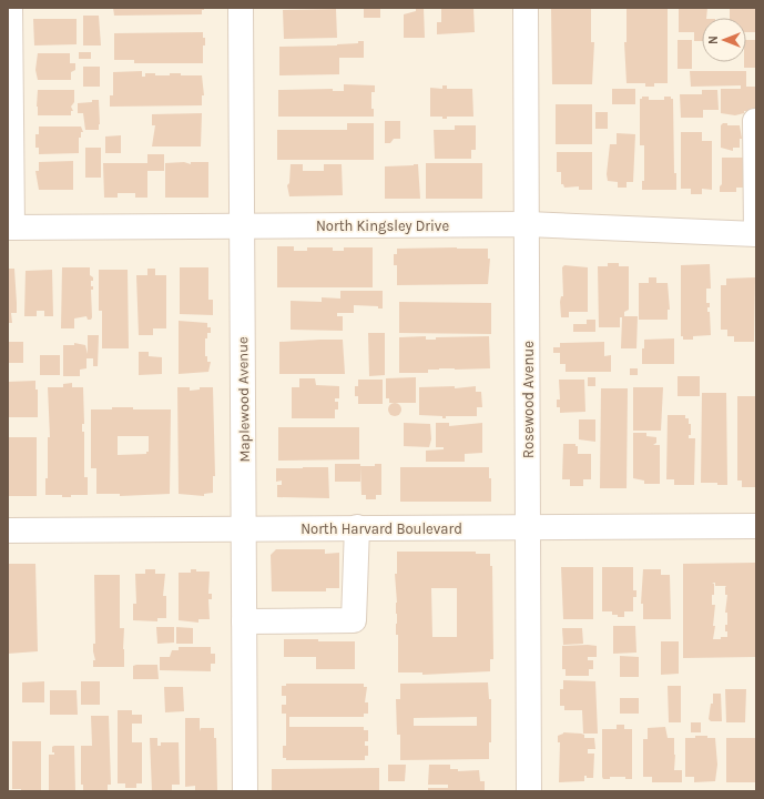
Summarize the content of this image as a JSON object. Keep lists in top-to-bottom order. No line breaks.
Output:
{"streets":{"street":["North Kingsley Drive","Maplewood Avenue","Rosewood Avenue","North Harvard Boulevard"]},"crossings":[["North Kingsley Drive","Maplewood Avenue"],["North Kingsley Drive","Rosewood Avenue"],["Maplewood Avenue","North Harvard Boulevard"],["Rosewood Avenue","North Harvard Boulevard"]],"north":"left"}
